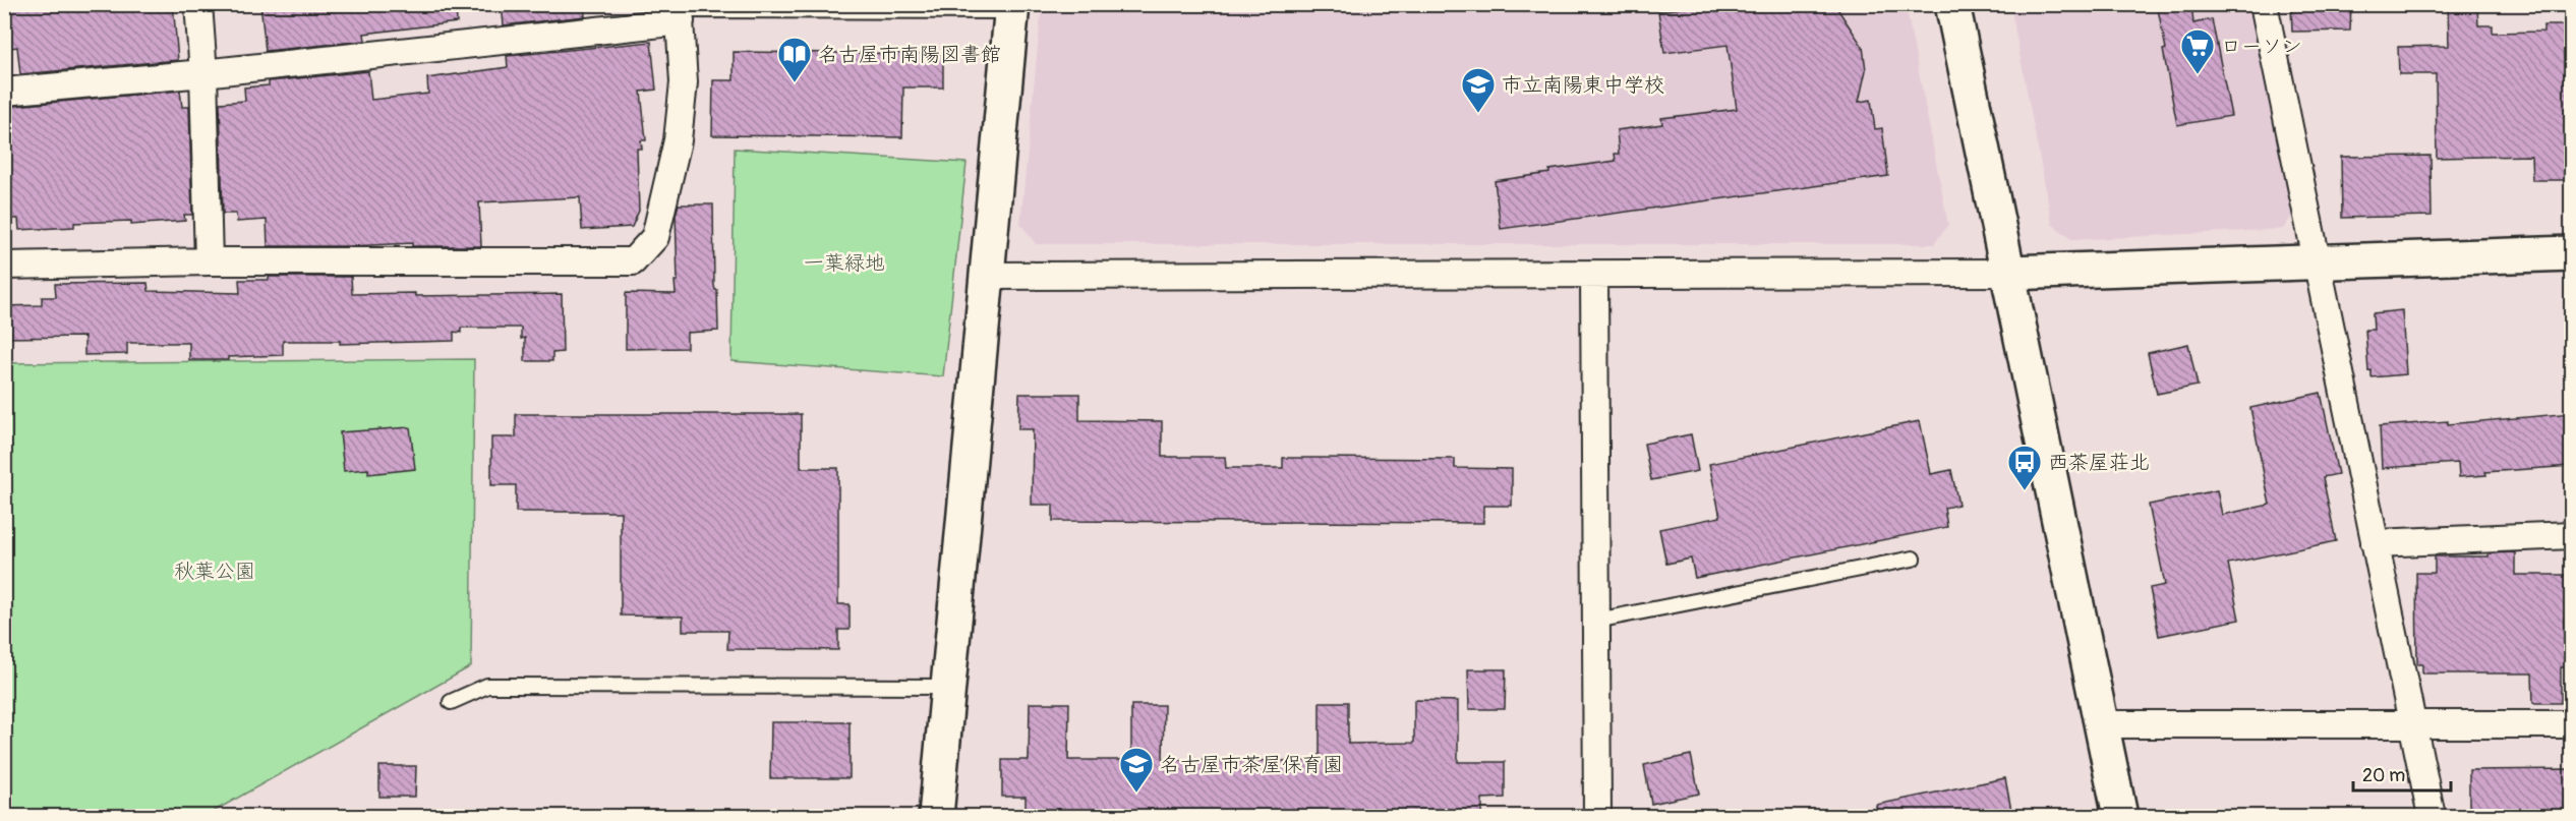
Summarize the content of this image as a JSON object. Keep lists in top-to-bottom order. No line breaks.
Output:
{"parks":["一葉緑地","秋葉公園"],"places":{"supermarket":["ローソン"],"library":["名古屋市南陽図書館"],"school or university":["市立南陽東中学校","名古屋市茶屋保育園"],"bus stop":["西茶屋荘北"]},"scale_bar":"20 m"}
